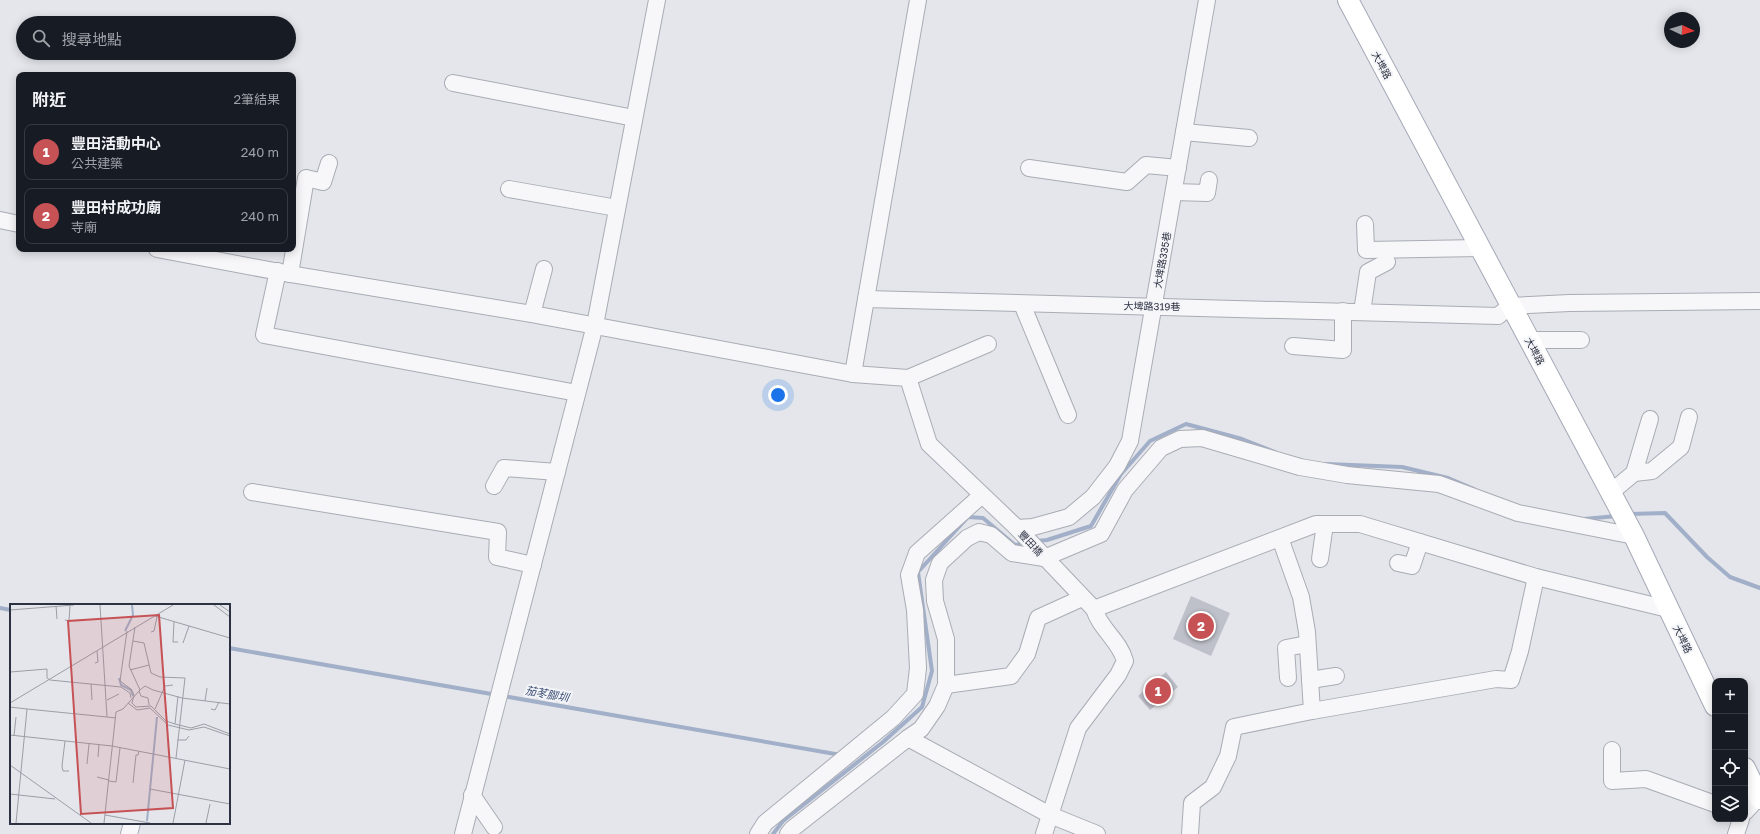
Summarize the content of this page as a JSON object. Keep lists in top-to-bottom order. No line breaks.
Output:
{"streets":{"main road":["大埤路"],"street":["大埤路335巷","大埤路319巷","豐田橋"]},"crossings":[["大埤路","大埤路319巷"],["大埤路335巷","大埤路319巷"],["大埤路335巷","豐田橋"]],"water":["茄苳腳圳"],"north":"right","page":{"search":"搜尋地點","heading":["附近","2筆結果"],"list":[{"mark":"1","name":"豐田活動中心","note":"公共建築","value":"240 m"},{"mark":"2","name":"豐田村成功廟","note":"寺廟","value":"240 m"}],"pins":["2","1"],"map_buttons":["+","−"]}}
